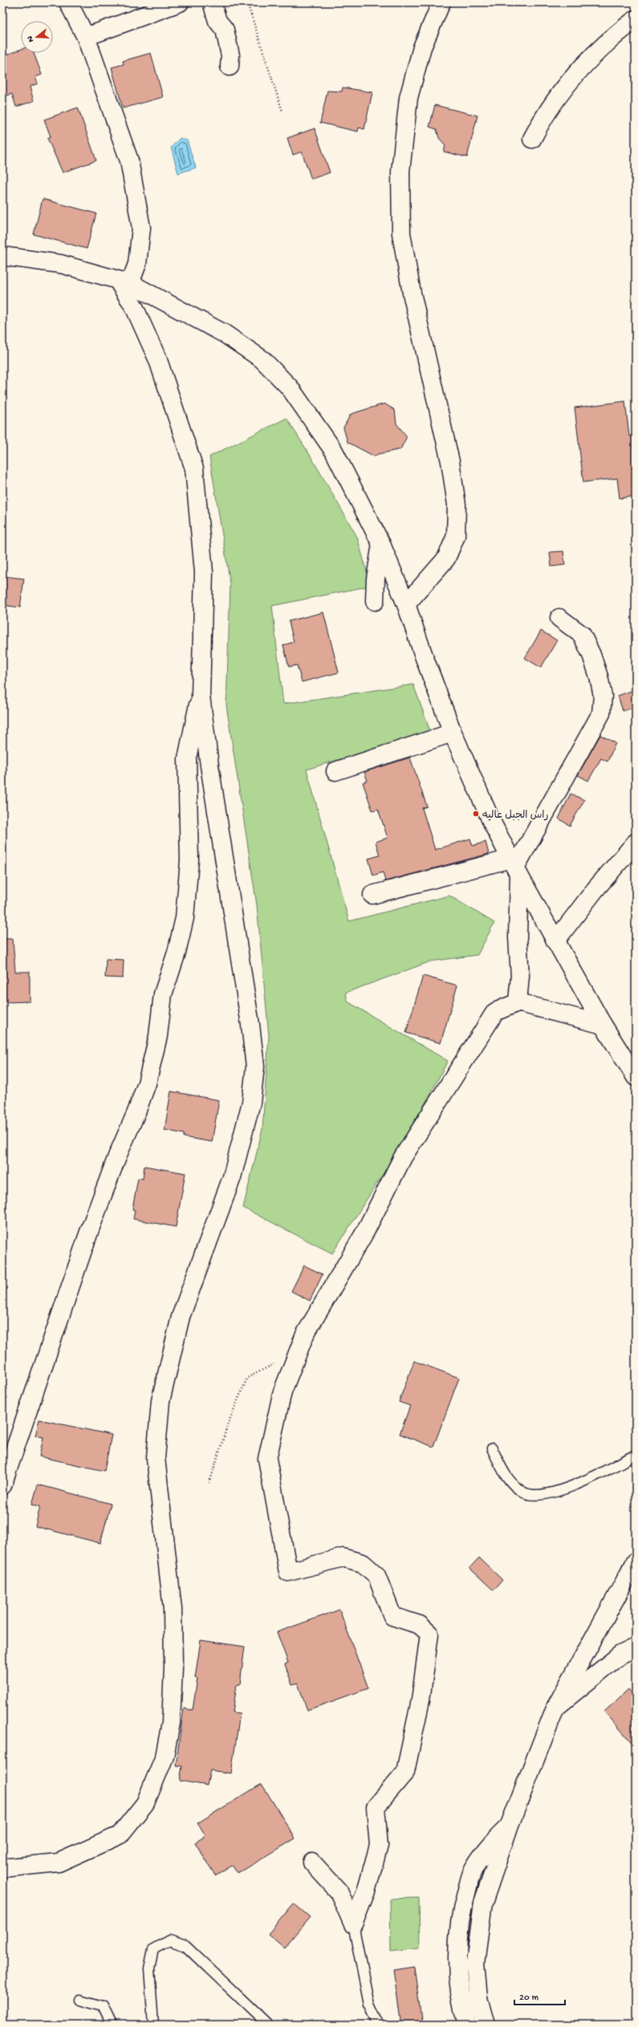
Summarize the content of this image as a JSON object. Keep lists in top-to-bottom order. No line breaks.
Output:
{"places":["راس الجبل عاليه"],"scale_bar":"20 m","north":"left"}
